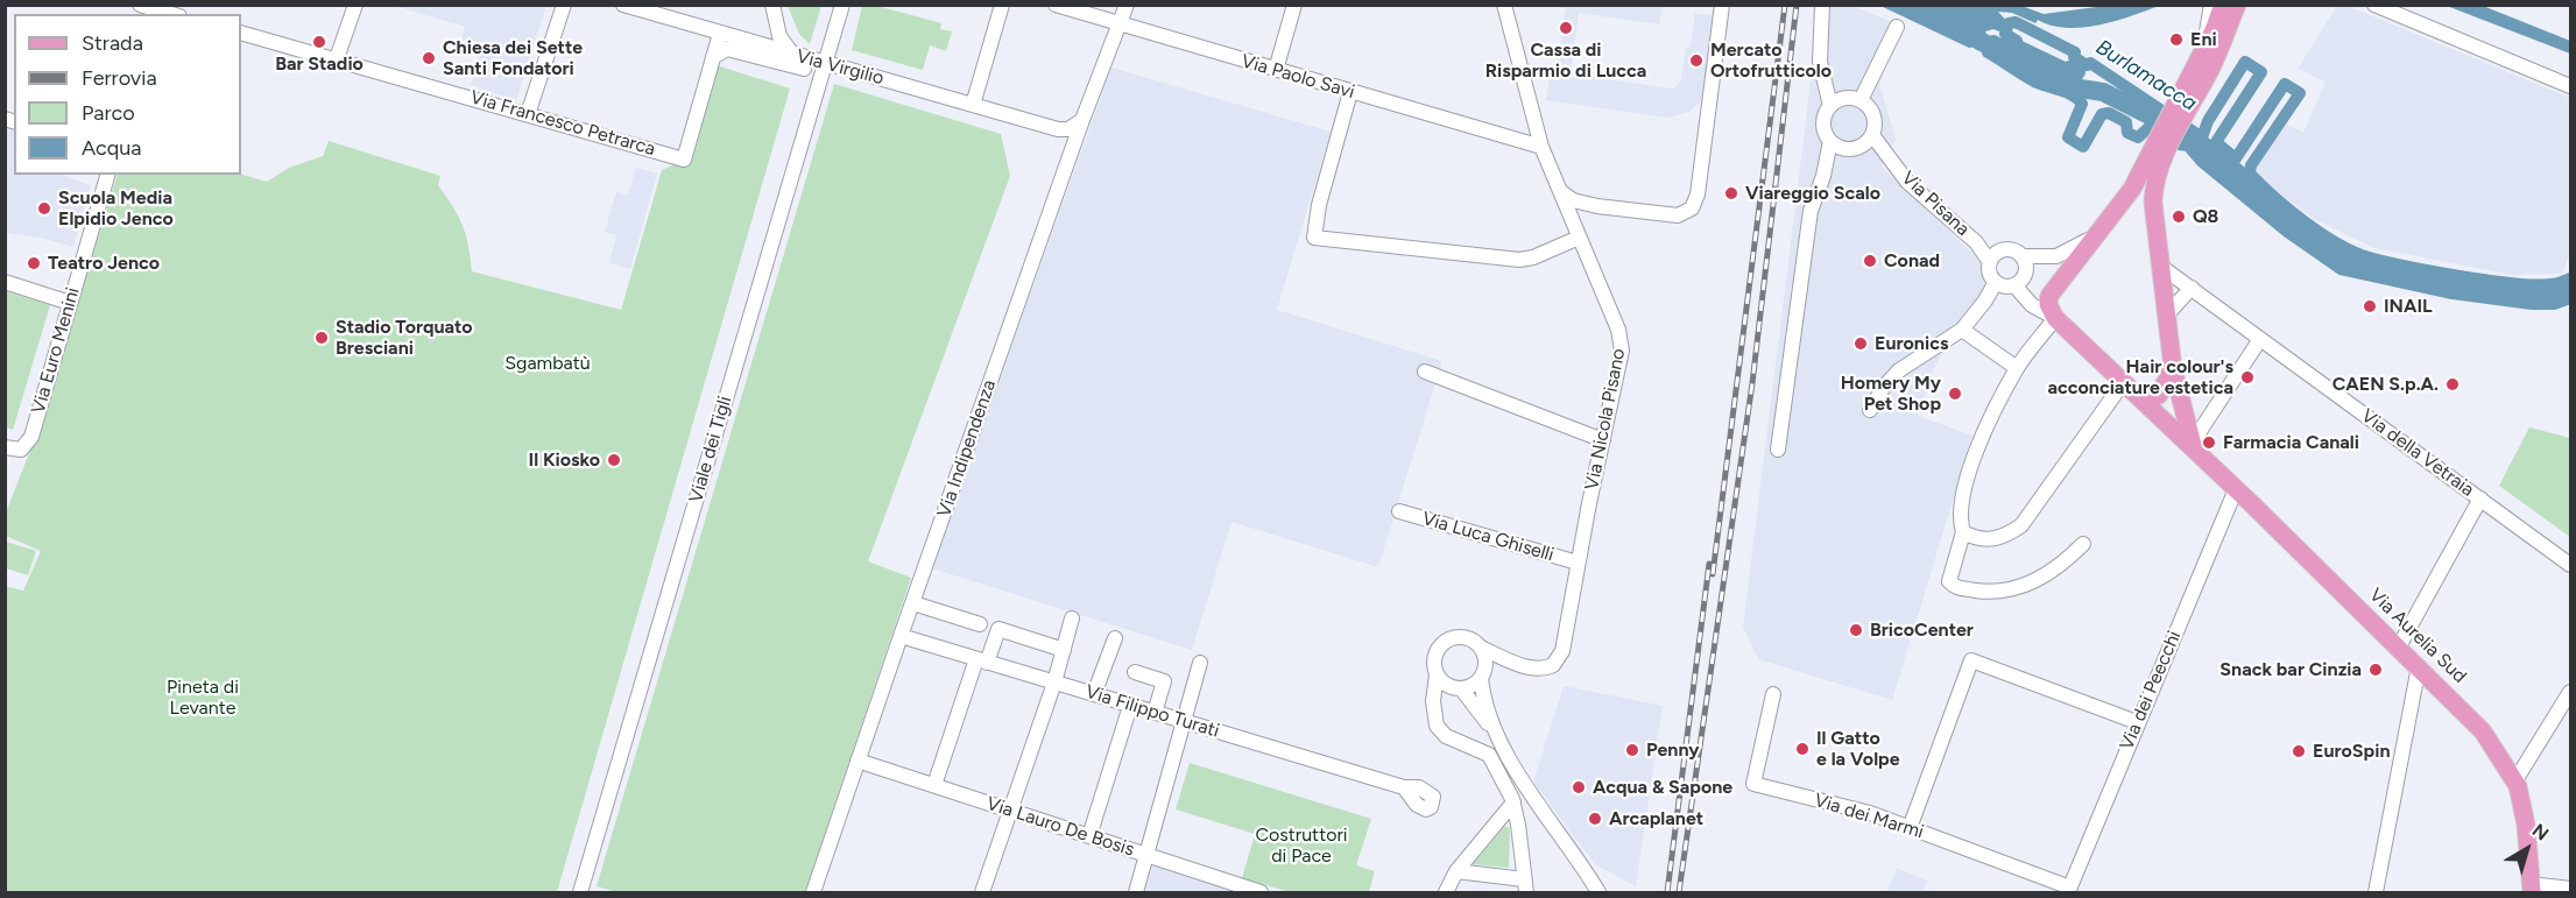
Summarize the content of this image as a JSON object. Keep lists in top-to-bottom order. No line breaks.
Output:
{"streets":{"main road":["Via Aurelia Sud"],"street":["Via Virgilio","Via Paolo Savi","Via Francesco Petrarca","Via Pisana","Via Euro Menini","Via Nicola Pisano","Via Indipendenza","Viale dei Tigli","Via della Vetraia","Via Luca Ghiselli","Via dei Peecchi","Via Filippo Turati","Via dei Marmi","Via Lauro De Bosis"]},"crossings":[["Via Virgilio","Viale dei Tigli"],["Via Paolo Savi","Via Nicola Pisano"],["Via Paolo Savi","Via Indipendenza"],["Via Pisana","Via Aurelia Sud"],["Via Nicola Pisano","Via Luca Ghiselli"],["Via Indipendenza","Via Filippo Turati"],["Via Indipendenza","Via Lauro De Bosis"],["Via Aurelia Sud","Via dei Peecchi"],["Via dei Peecchi","Via dei Marmi"]],"water":["Burlamacca"],"parks":["Sgambatù","Pineta di Levante","Costruttori di Pace"],"places":["Cassa di Risparmio di Lucca","Eni","Bar Stadio","Chiesa dei Sette Santi Fondatori","Mercato Ortofrutticolo","Viareggio Scalo","Scuola Media Elpidio Jenco","Q8","Conad","Teatro Jenco","INAIL","Stadio Torquato Bresciani","Euronics","Hair colour's acconciature estetica","CAEN S.p.A.","Homery My Pet Shop","Farmacia Canali","Il Kiosko","BricoCenter","Snack bar Cinzia","Il Gatto e la Volpe","Penny","EuroSpin","Acqua & Sapone","Arcaplanet"],"legend":["Strada","Ferrovia","Parco","Acqua"],"north":"top right"}
